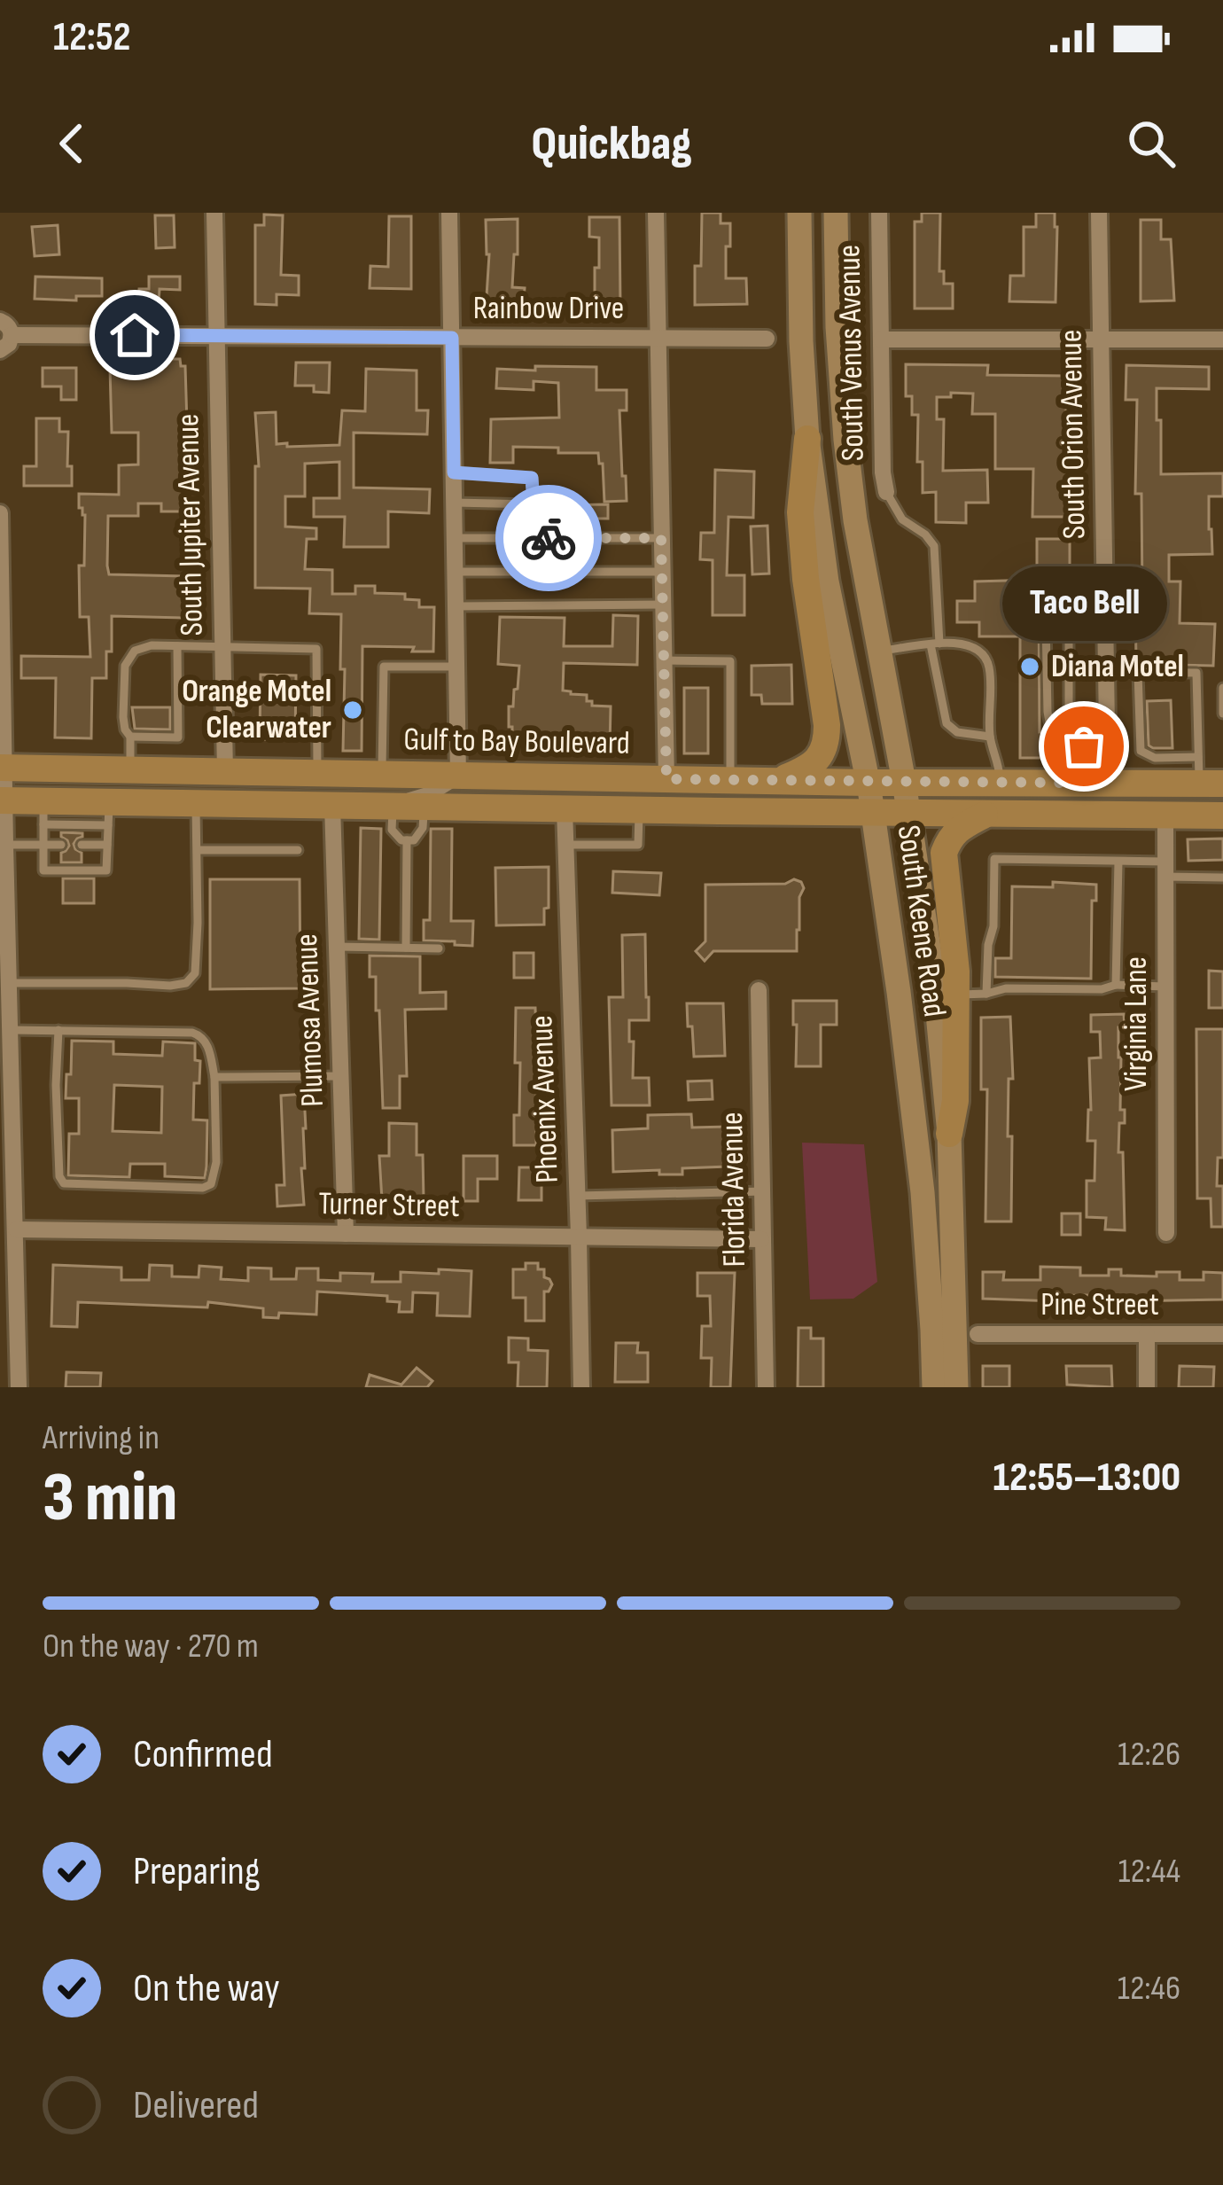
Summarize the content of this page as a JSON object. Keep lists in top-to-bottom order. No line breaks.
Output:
{"streets":{"main road":["Gulf to Bay Boulevard","South Keene Road"],"street":["Rainbow Drive","South Venus Avenue","South Orion Avenue","South Jupiter Avenue","Plumosa Avenue","Virginia Lane","Phoenix Avenue","Florida Avenue","Turner Street","Pine Street"]},"crossings":[["Rainbow Drive","South Jupiter Avenue"],["South Orion Avenue","Gulf to Bay Boulevard"],["South Jupiter Avenue","Gulf to Bay Boulevard"],["Gulf to Bay Boulevard","South Keene Road"],["Gulf to Bay Boulevard","Plumosa Avenue"],["Gulf to Bay Boulevard","Virginia Lane"],["Gulf to Bay Boulevard","Phoenix Avenue"],["Plumosa Avenue","Turner Street"],["Phoenix Avenue","Turner Street"],["Florida Avenue","Turner Street"]],"places":["Diana Motel","Orange Motel Clearwater","Taco Bell"],"page":{"status":"12:52","header":"Quickbag","bubble":"Taco Bell","heading":["3 min","Arriving in","12:55–13:00"],"bar":"On the way · 270 m","list":[["Confirmed","12:26"],["Preparing","12:44"],["On the way","12:46"],"Delivered"]}}
